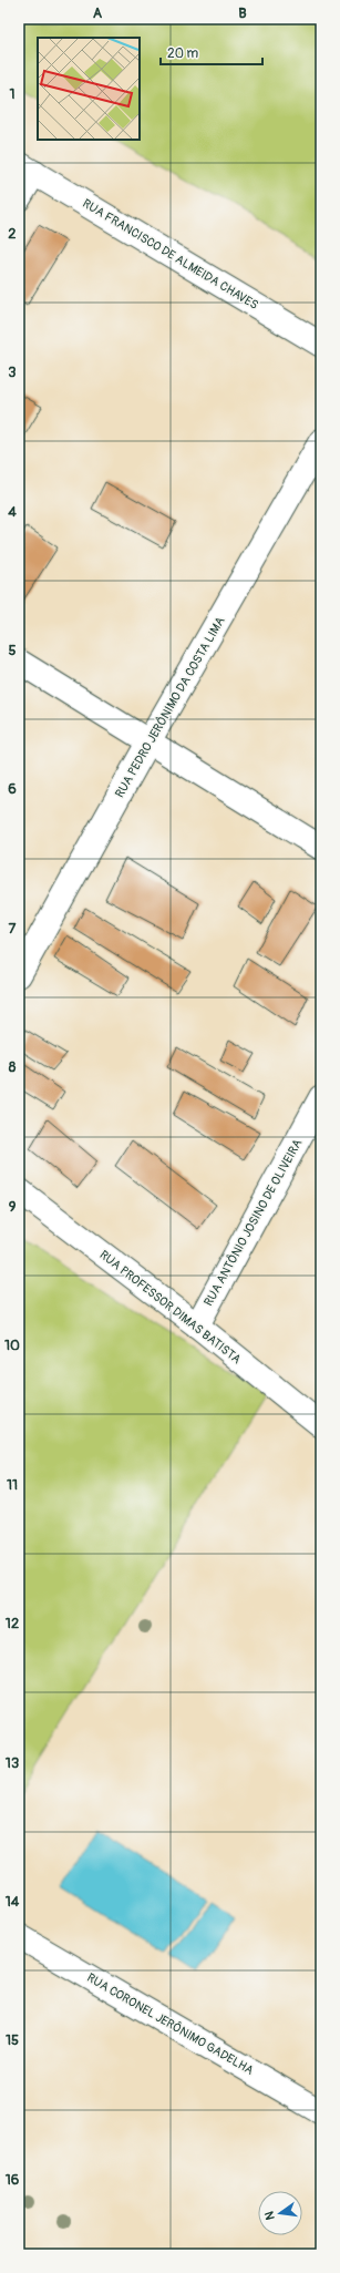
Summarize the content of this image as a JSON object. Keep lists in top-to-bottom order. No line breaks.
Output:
{"streets":{"street":["RUA FRANCISCO DE ALMEIDA CHAVES","RUA PEDRO JERÔNIMO DA COSTA LIMA","RUA ANTÔNIO JOSINO DE OLIVEIRA","RUA PROFESSOR DIMAS BATISTA","RUA CORONEL JERÔNIMO GADELHA"]},"crossings":[["RUA ANTÔNIO JOSINO DE OLIVEIRA","RUA PROFESSOR DIMAS BATISTA"]],"scale_bar":"20 m","north":"left","grid":{"columns":["A","B"],"rows":["1","2","3","4","5","6","7","8","9","10","11","12","13","14","15","16"]}}
